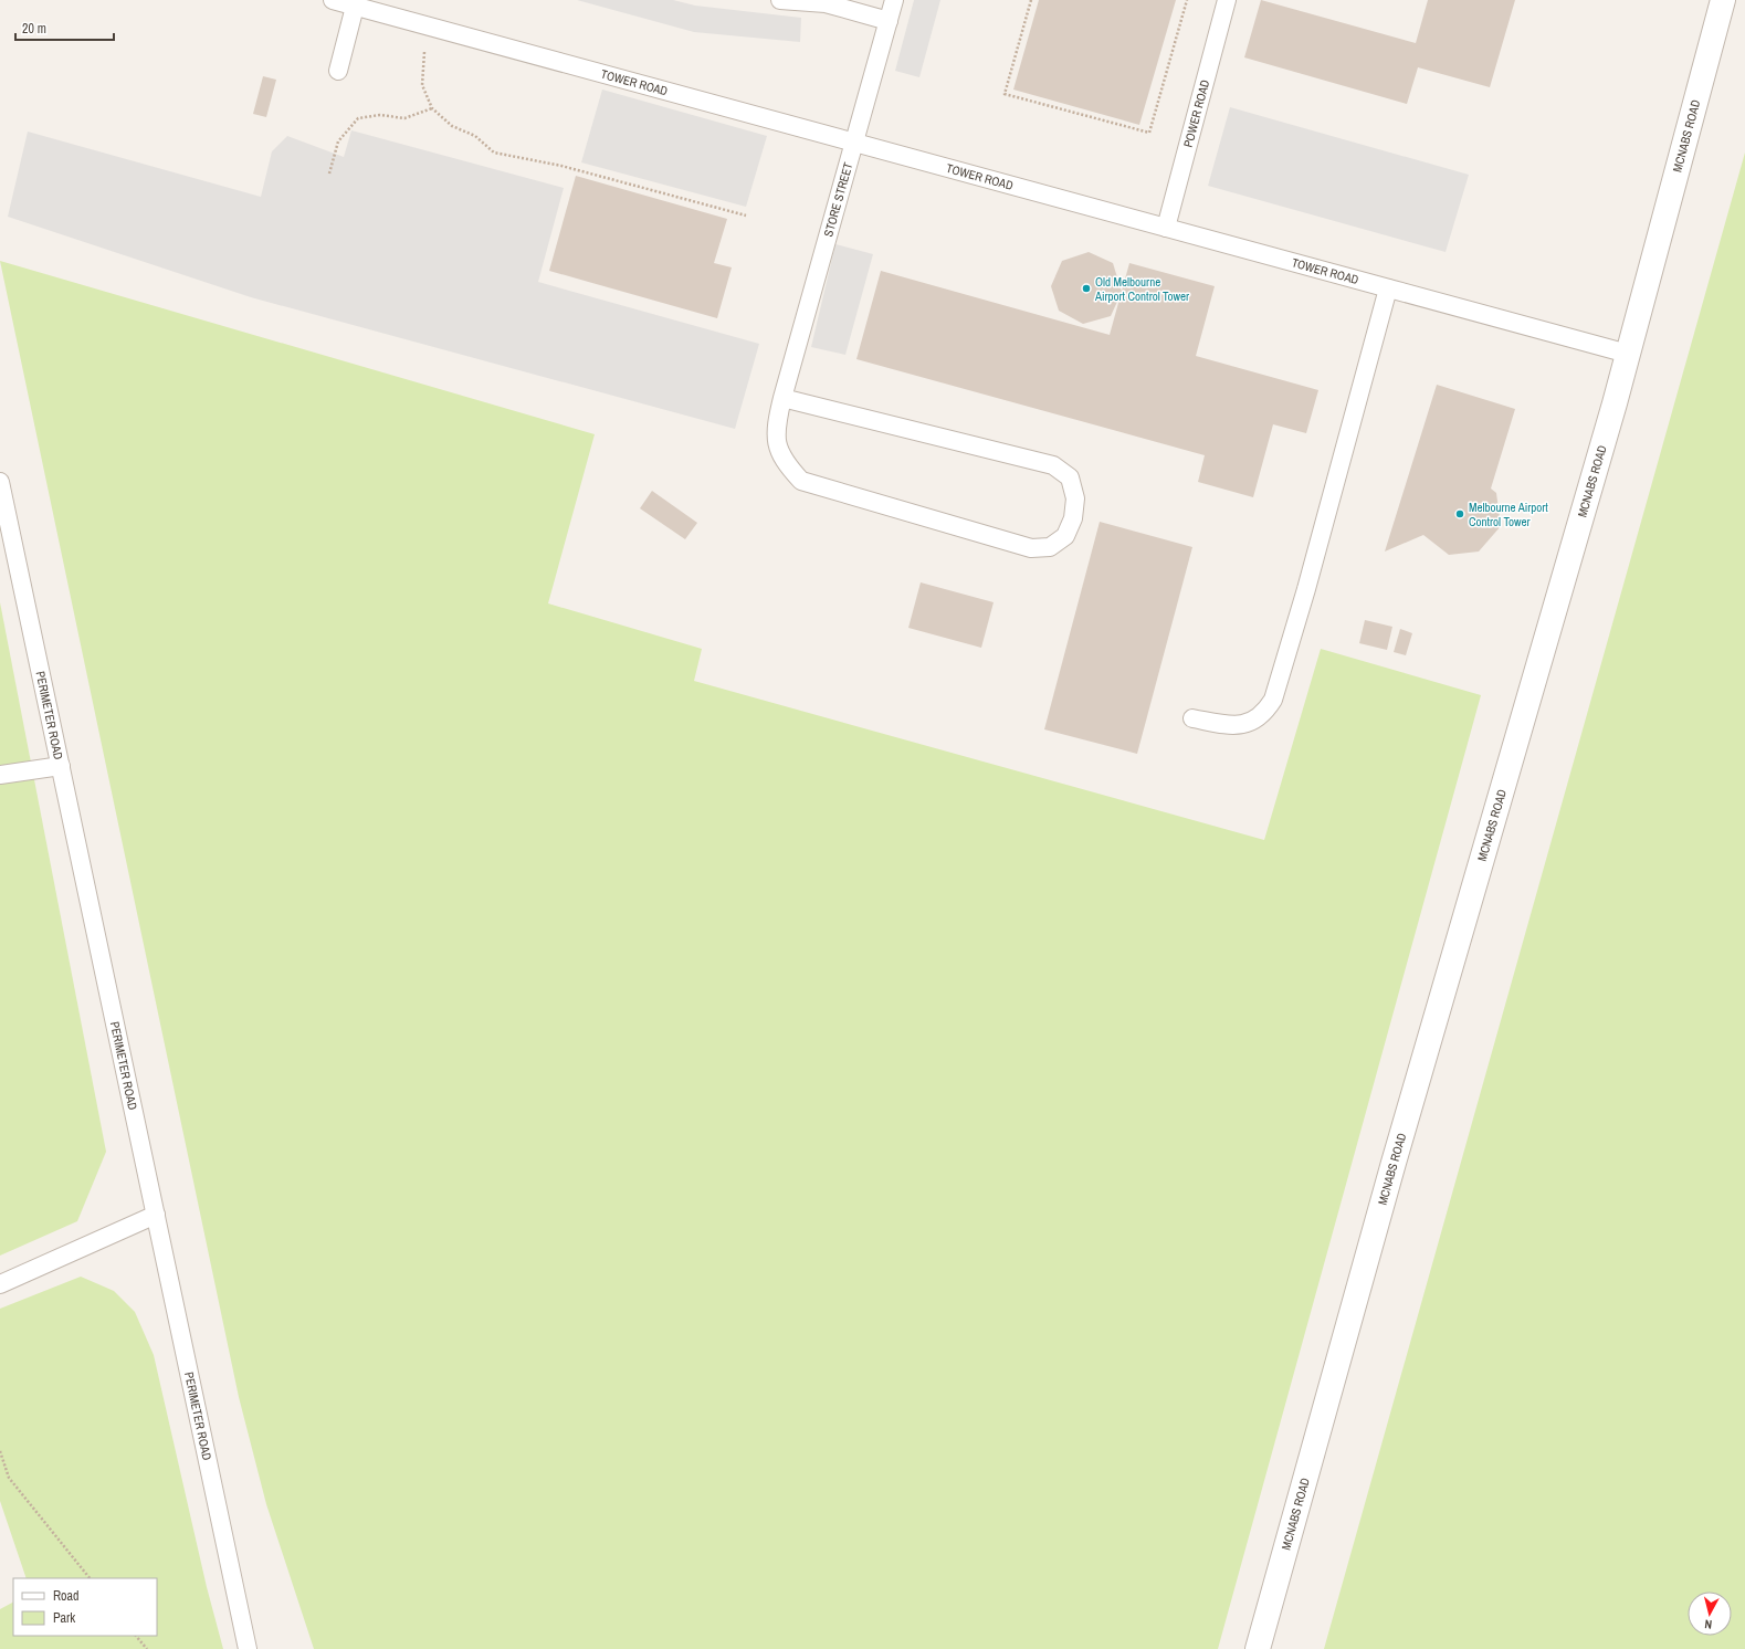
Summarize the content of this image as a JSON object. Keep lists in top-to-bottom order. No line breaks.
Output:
{"streets":{"street":["MCNABS ROAD"],"lane":["TOWER ROAD","POWER ROAD","STORE STREET","PERIMETER ROAD"]},"crossings":[["TOWER ROAD","POWER ROAD"],["TOWER ROAD","MCNABS ROAD"],["TOWER ROAD","STORE STREET"]],"places":["Old Melbourne Airport Control Tower","Melbourne Airport Control Tower"],"legend":["Road","Park"],"scale_bar":"20 m","north":"bottom"}
